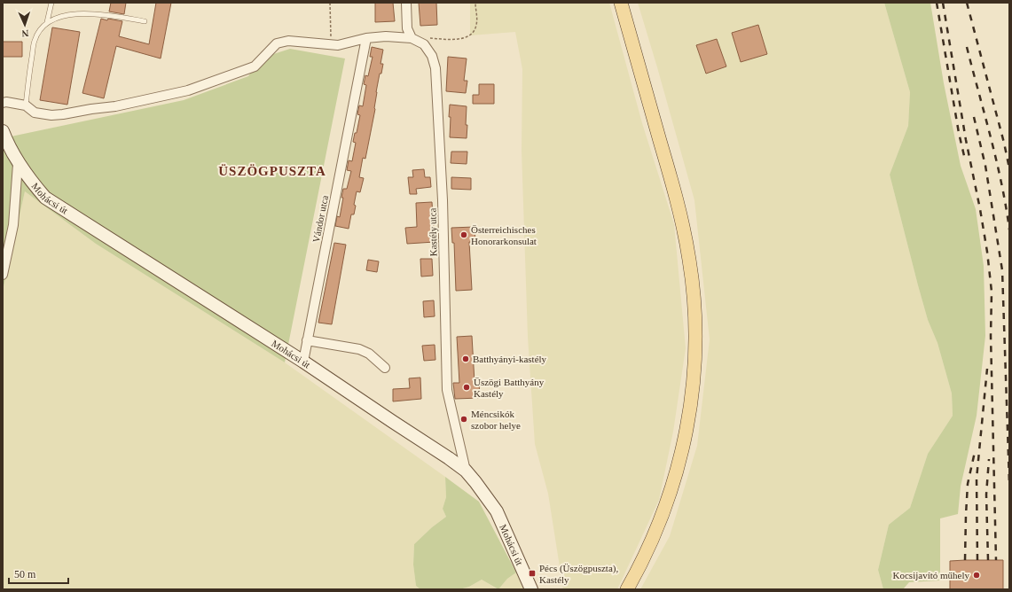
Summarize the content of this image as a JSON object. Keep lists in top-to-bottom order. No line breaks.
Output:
{"streets":{"main road":["Mohácsi út"],"street":["Vándor utca","Kastély utca"]},"crossings":[["Mohácsi út","Vándor utca"],["Mohácsi út","Kastély utca"]],"districts":["ÜSZÖGPUSZTA"],"places":{"other":["Österreichisches Honorarkonsulat","Batthyányi-kastély","Üszögi Batthyány Kastély","Méncsikók szobor helye","Kocsijavító műhely"],"transit":["Pécs (Üszögpuszta), Kastély"]},"scale_bar":"50 m","north":"bottom"}
